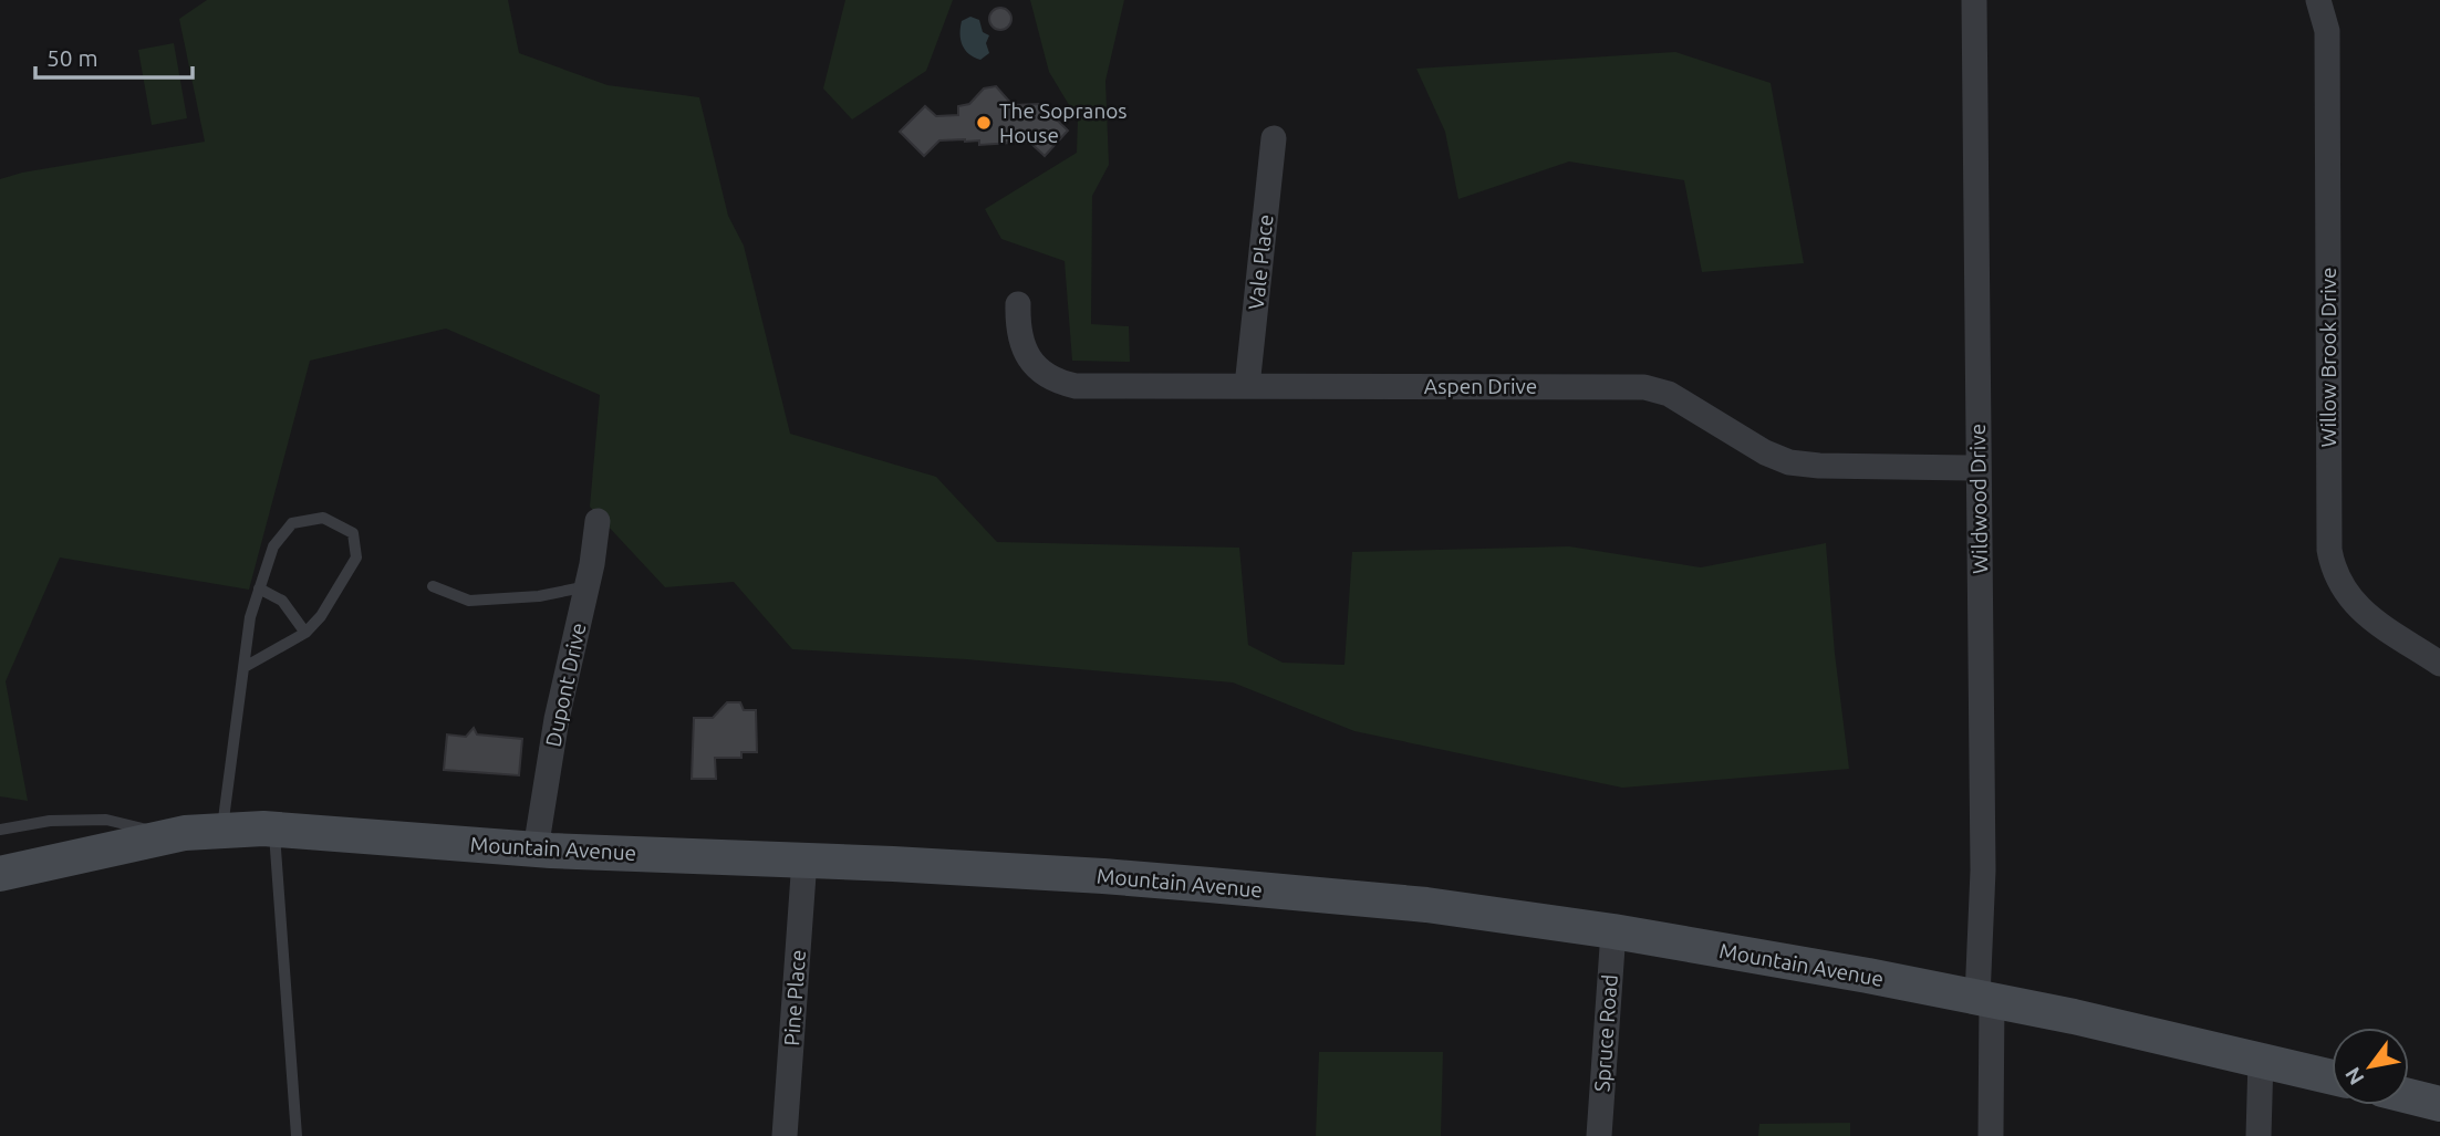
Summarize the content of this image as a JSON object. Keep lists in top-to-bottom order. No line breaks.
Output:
{"streets":{"street":["Vale Place","Willow Brook Drive","Aspen Drive","Wildwood Drive","Dupont Drive","Mountain Avenue","Pine Place","Spruce Road"]},"crossings":[["Vale Place","Aspen Drive"],["Aspen Drive","Wildwood Drive"],["Wildwood Drive","Mountain Avenue"],["Dupont Drive","Mountain Avenue"],["Mountain Avenue","Pine Place"],["Mountain Avenue","Spruce Road"]],"places":["The Sopranos House"],"scale_bar":"50 m","north":"bottom left"}
